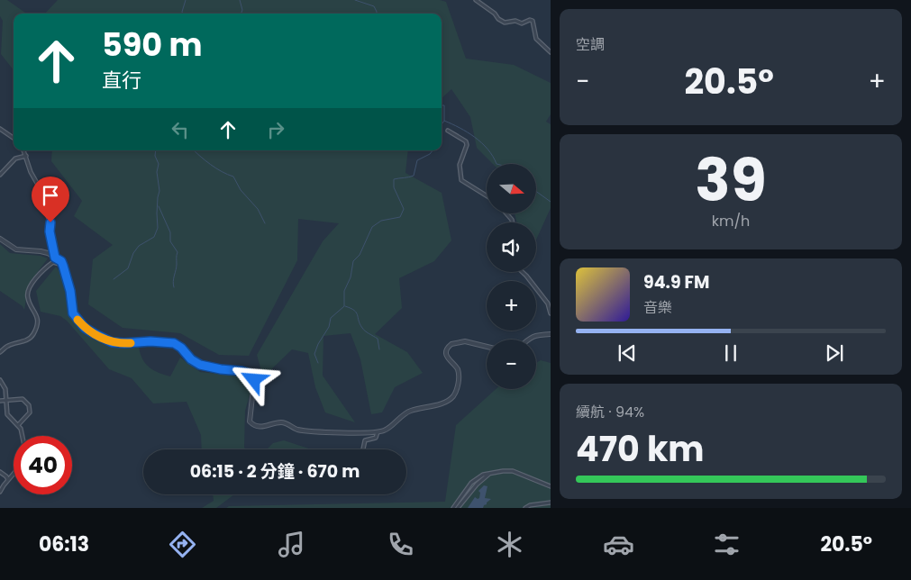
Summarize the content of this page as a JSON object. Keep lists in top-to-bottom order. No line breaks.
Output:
{"north":"right","page":{"tile":["空調",["39","km/h"],["續航 · 94%","470 km"]],"turn":["590 m","直行"],"heat":["−","20.5°","+"],"map_buttons":["+","−"],"song":["94.9 FM","音樂"],"limit":"40","trip":"06:15 · 2 分鐘 · 670 m","tabs":["06:13","20.5°"]}}
